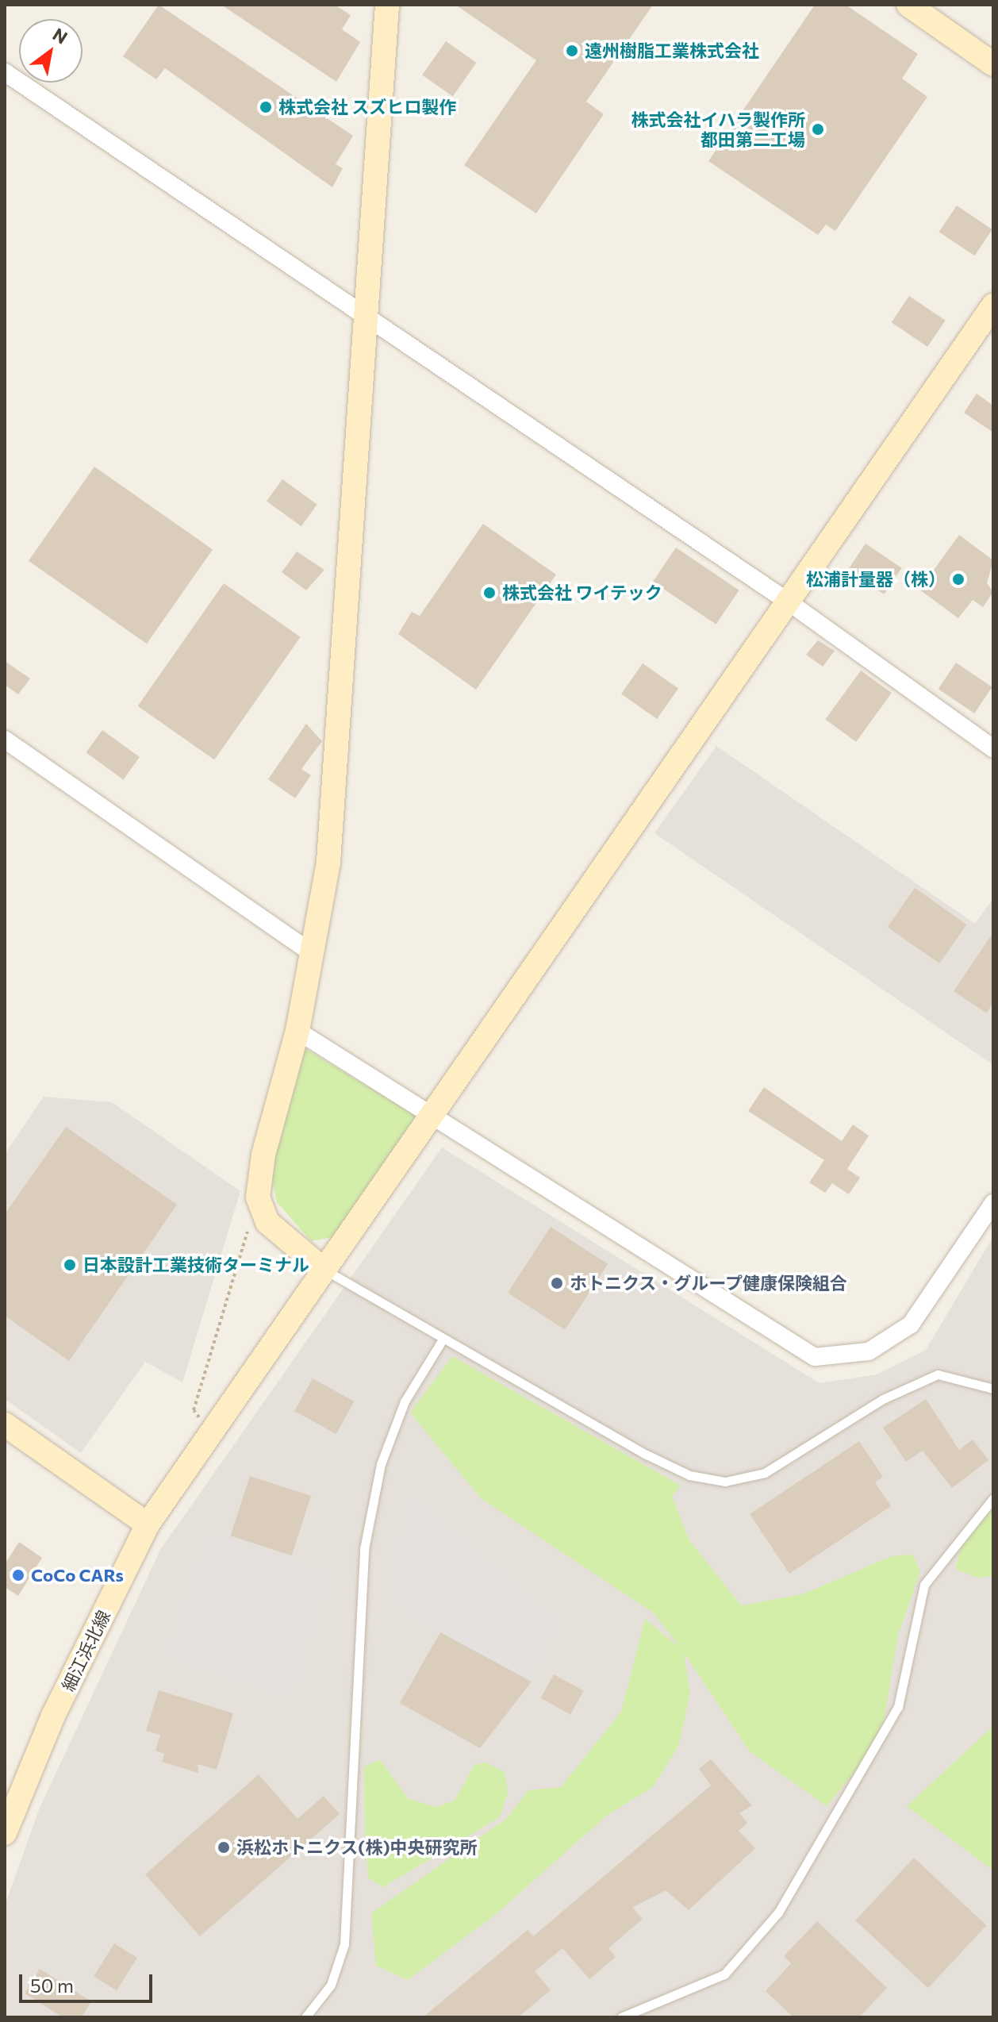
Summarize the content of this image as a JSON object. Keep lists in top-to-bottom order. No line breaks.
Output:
{"streets":{"street":["細江浜北線"]},"places":["遠州樹脂工業株式会社","株式会社 スズヒロ製作","株式会社イハラ製作所 都田第二工場","松浦計量器（株）","株式会社 ワイテック","日本設計工業技術ターミナル","ホトニクス・グループ健康保険組合","CoCo CARs","浜松ホトニクス(株)中央研究所"],"scale_bar":"50 m","north":"top right"}
